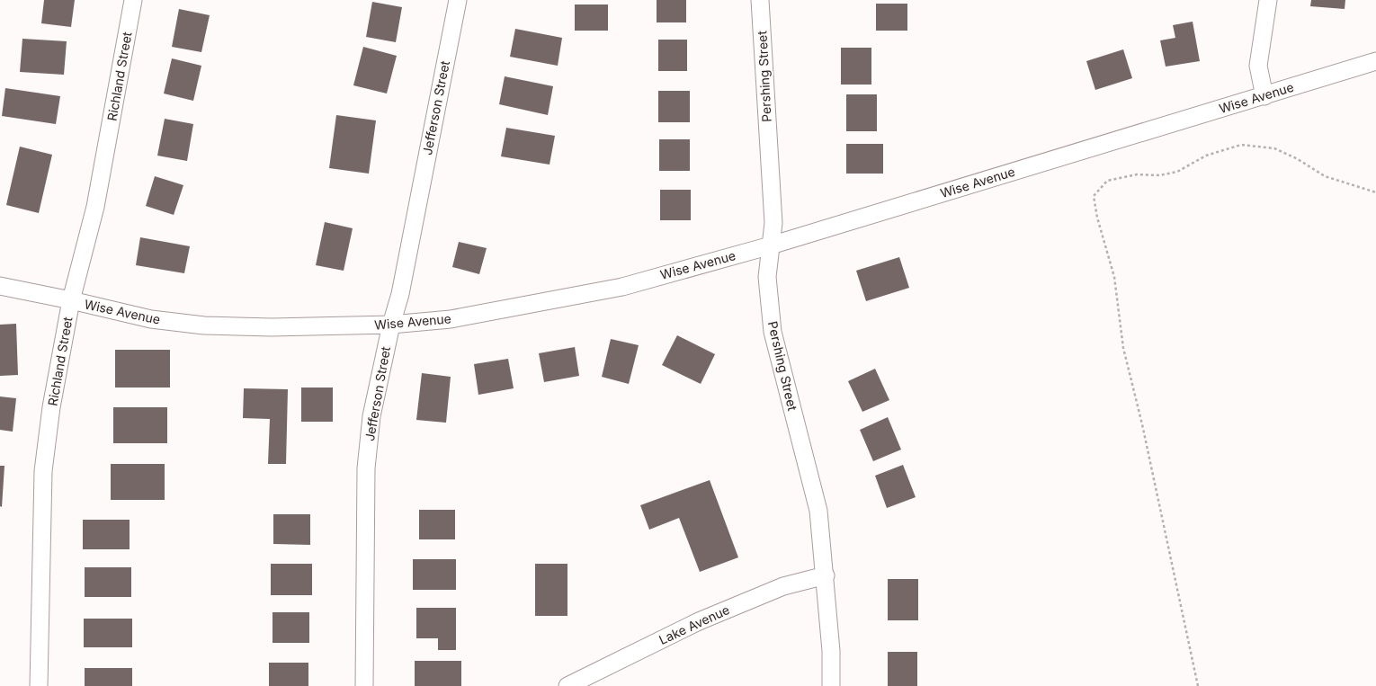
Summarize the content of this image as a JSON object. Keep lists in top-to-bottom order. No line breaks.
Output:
{"streets":{"street":["Richland Street","Pershing Street","Wise Avenue","Jefferson Street","Lake Avenue"]},"crossings":[["Richland Street","Wise Avenue"],["Pershing Street","Wise Avenue"],["Pershing Street","Lake Avenue"],["Wise Avenue","Jefferson Street"]]}
